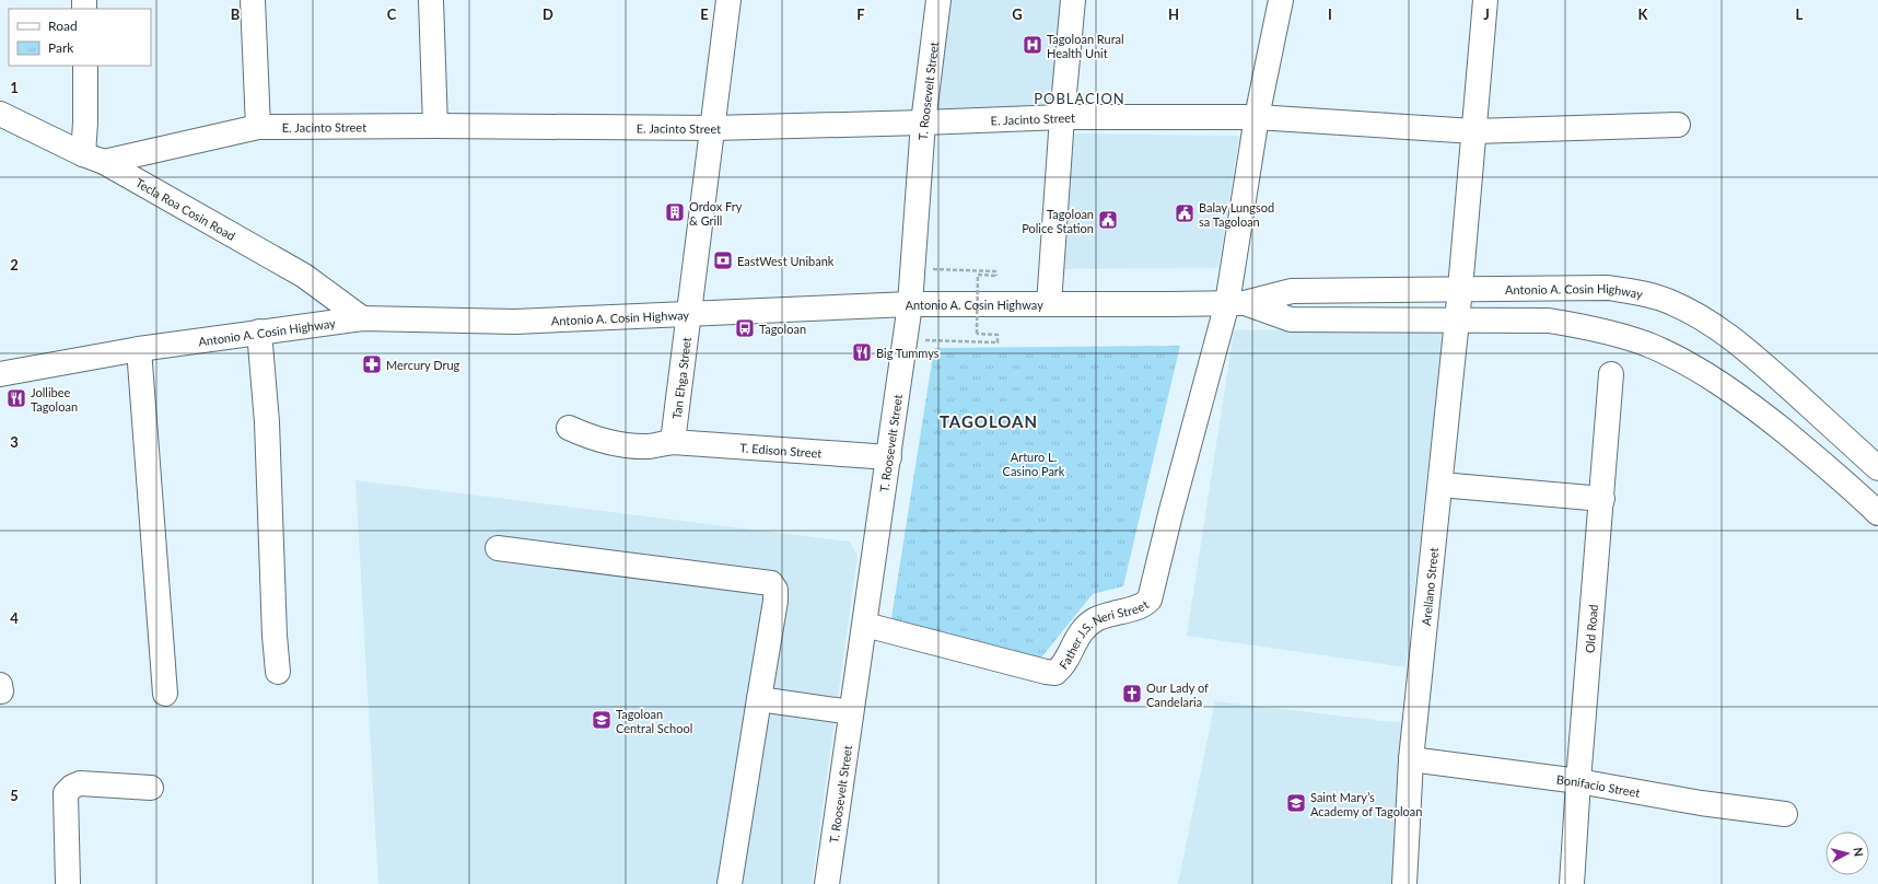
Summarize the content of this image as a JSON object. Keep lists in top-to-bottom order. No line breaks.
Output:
{"streets":{"main road":["T. Roosevelt Street","E. Jacinto Street","Tecla Roa Cosin Road","Antonio A. Cosin Highway","Tan Ehga Street","T. Edison Street","Arellano Street","Old Road","Father J.S. Neri Street","Bonifacio Street"]},"crossings":[["T. Roosevelt Street","E. Jacinto Street"],["T. Roosevelt Street","Antonio A. Cosin Highway"],["T. Roosevelt Street","T. Edison Street"],["T. Roosevelt Street","Father J.S. Neri Street"],["E. Jacinto Street","Tecla Roa Cosin Road"],["E. Jacinto Street","Tan Ehga Street"],["E. Jacinto Street","Arellano Street"],["Tecla Roa Cosin Road","Antonio A. Cosin Highway"],["Antonio A. Cosin Highway","Tan Ehga Street"],["Antonio A. Cosin Highway","Arellano Street"],["Antonio A. Cosin Highway","Father J.S. Neri Street"],["Tan Ehga Street","T. Edison Street"],["Arellano Street","Bonifacio Street"],["Old Road","Bonifacio Street"]],"districts":["POBLACION","TAGOLOAN"],"parks":["Arturo L. Casino Park"],"places":{"hospital":["Tagoloan Rural Health Unit"],"building":["Ordox Fry & Grill"],"public building":["Balay Lungsod sa Tagoloan","Tagoloan Police Station"],"bank":["EastWest Unibank"],"bus stop":["Tagoloan"],"restaurant":["Big Tummys","Jollibee Tagoloan"],"pharmacy":["Mercury Drug"],"church":["Our Lady of Candelaria"],"school or university":["Tagoloan Central School","Saint Mary’s Academy of Tagoloan"]},"legend":["Road","Park"],"north":"right","grid":{"columns":["B","C","D","E","F","G","H","I","J","K","L"],"rows":["1","2","3","4","5"]}}
